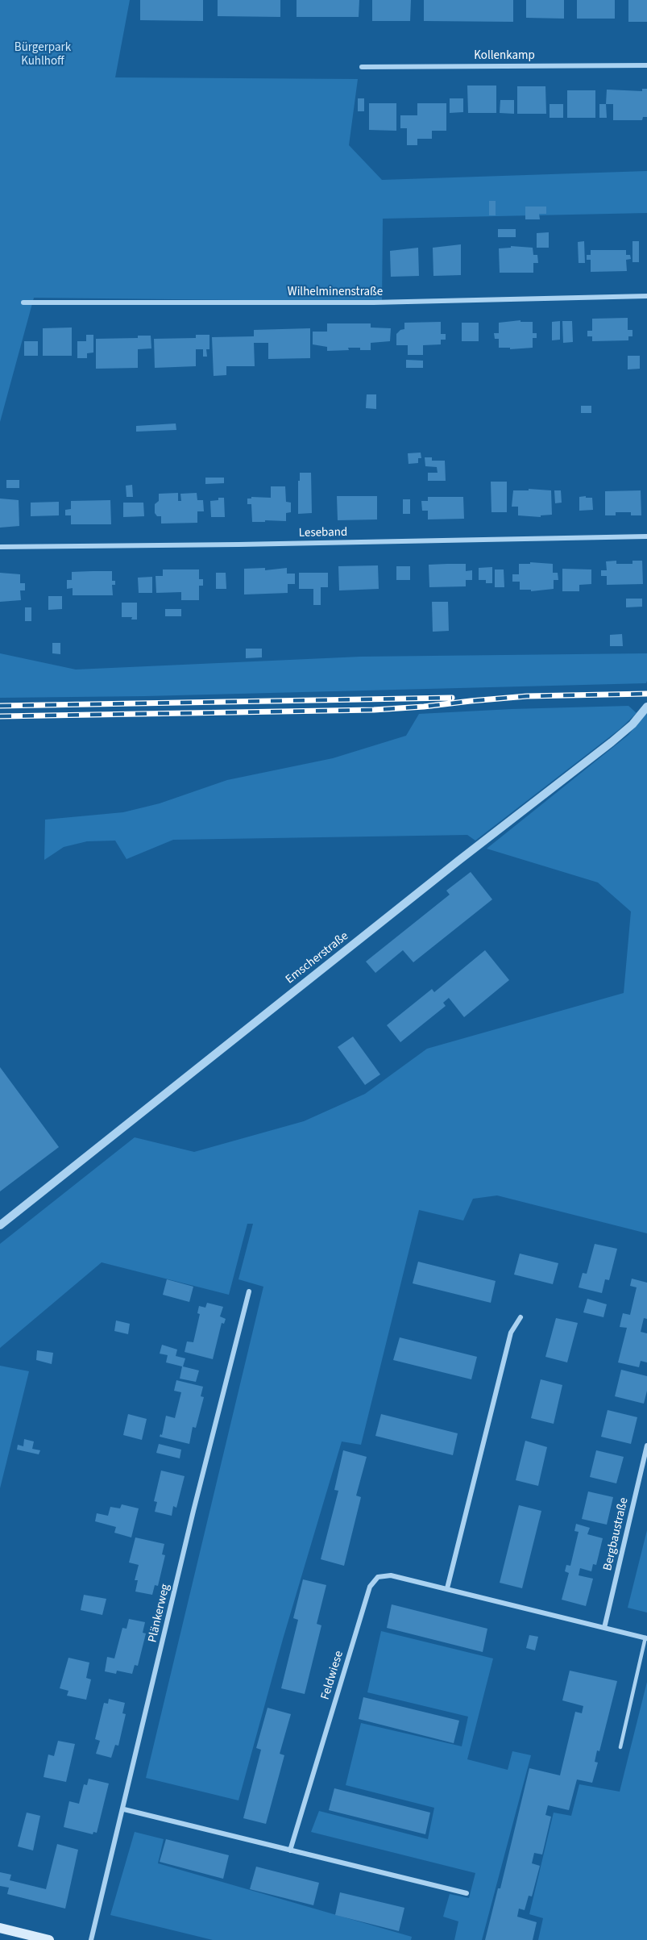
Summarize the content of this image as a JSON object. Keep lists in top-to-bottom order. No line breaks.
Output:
{"streets":{"street":["Kollenkamp","Wilhelminenstraße","Leseband","Emscherstraße","Bergbaustraße","Plänkerweg","Feldwiese"]},"crossings":[["Bergbaustraße","Feldwiese"]],"parks":["Bürgerpark Kuhlhoff"]}
